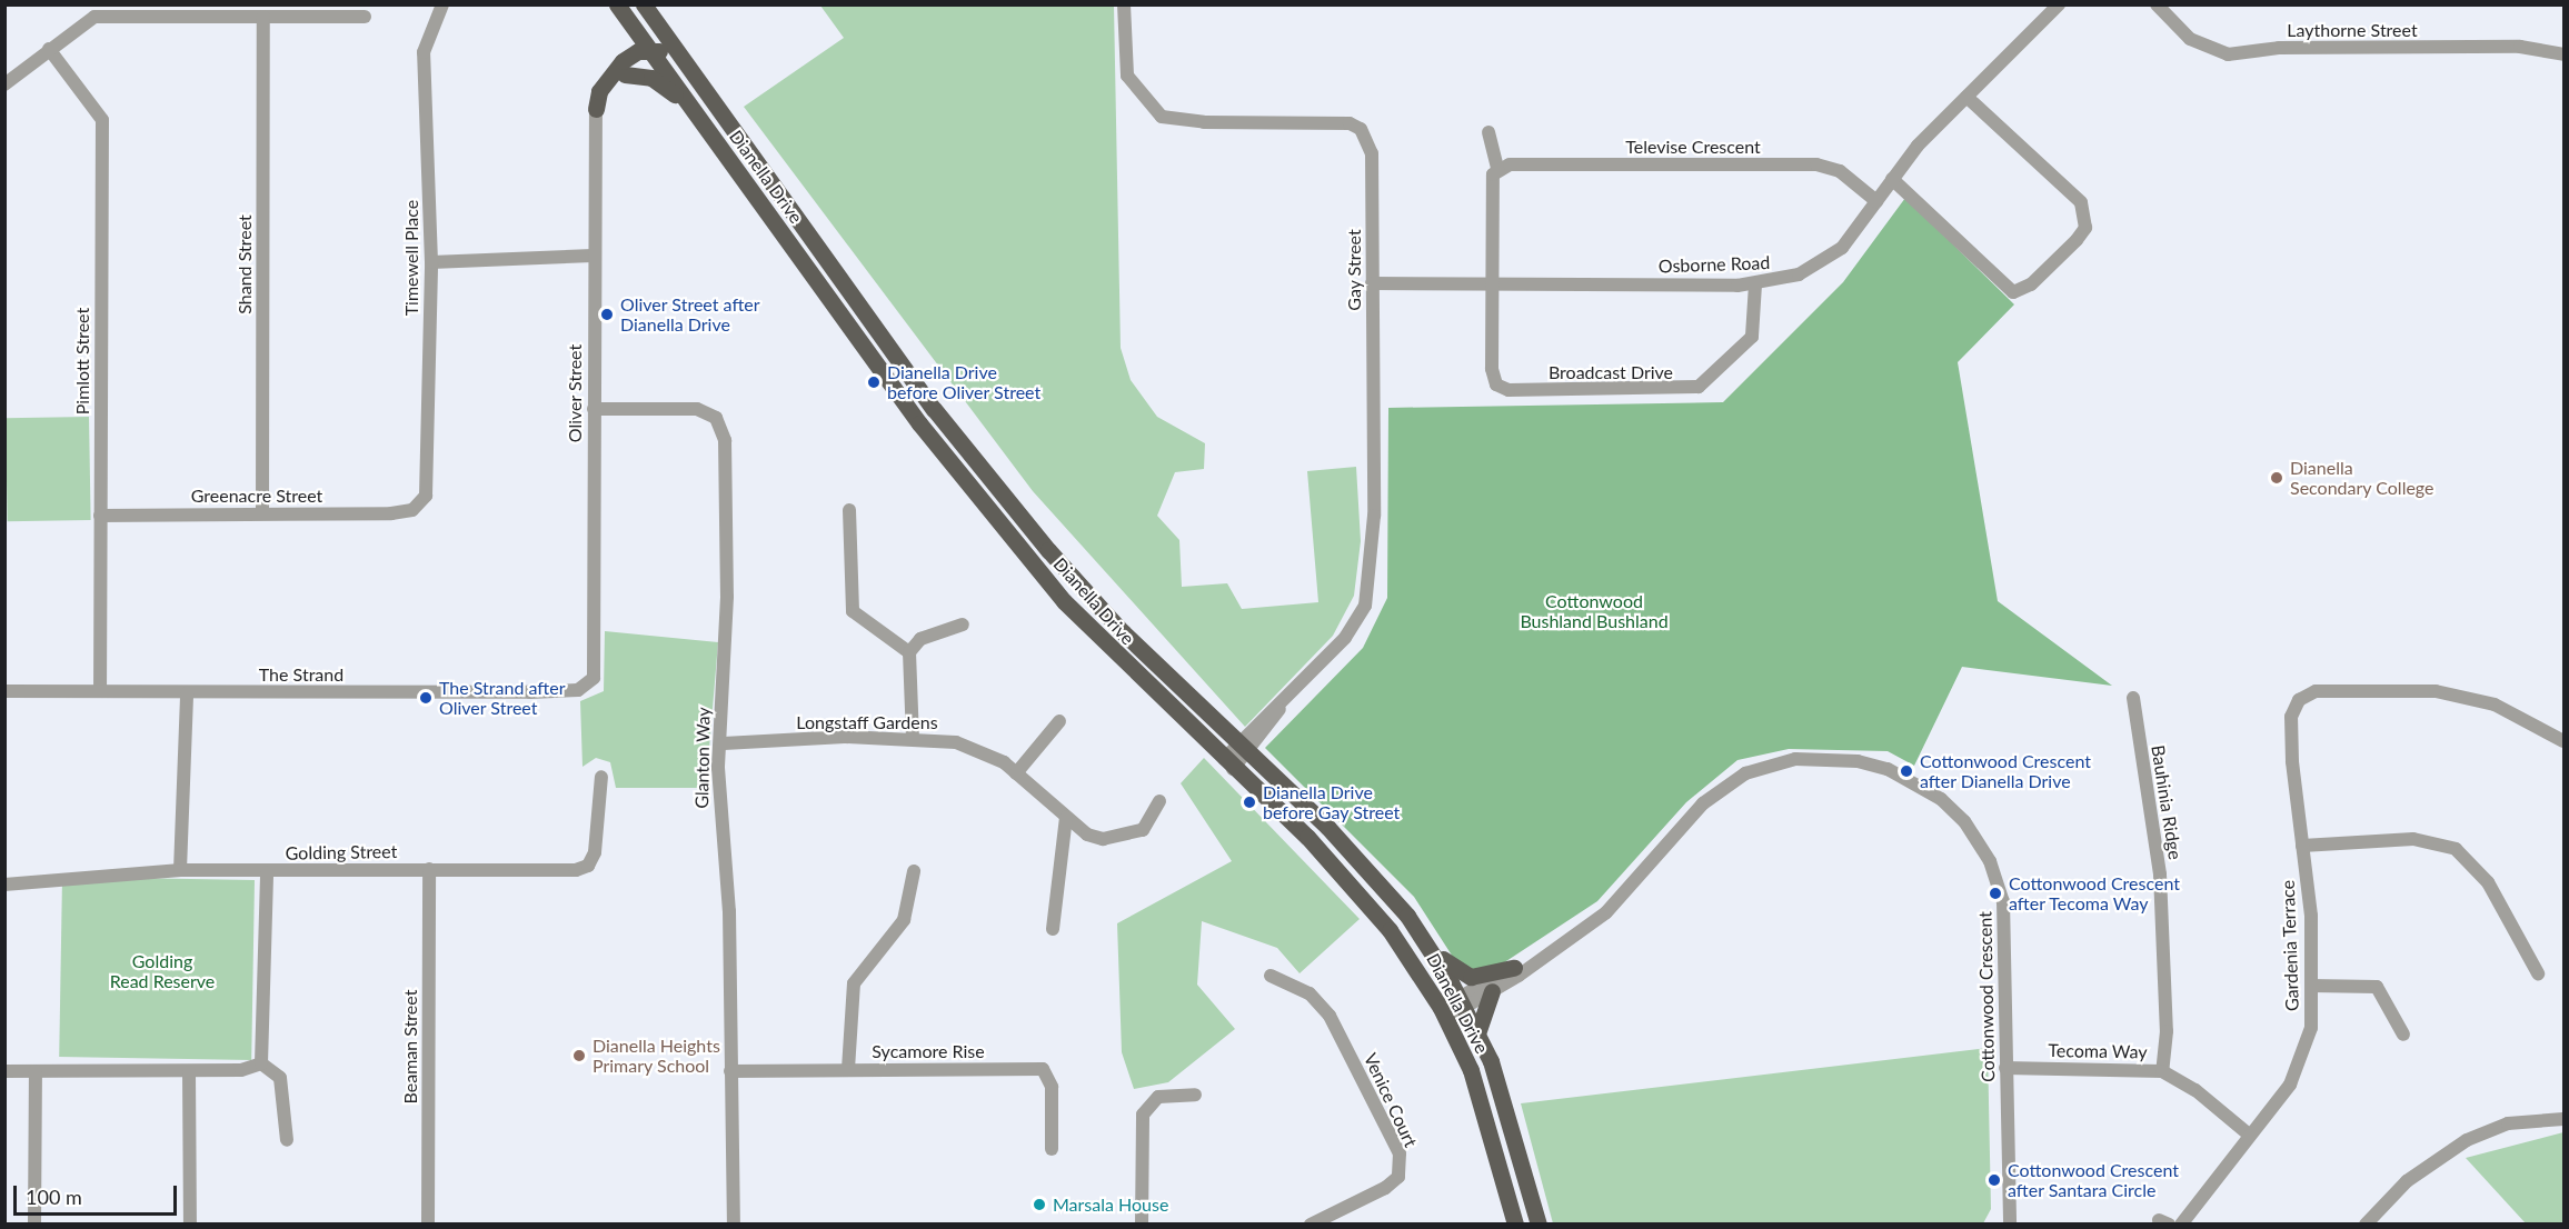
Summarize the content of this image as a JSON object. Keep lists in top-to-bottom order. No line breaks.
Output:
{"streets":{"main road":["Dianella Drive"],"street":["Laythorne Street","Televise Crescent","Timewell Place","Shand Street","Osborne Road","Gay Street","Pimlott Street","Broadcast Drive","Oliver Street","Greenacre Street","The Strand","Longstaff Gardens","Glanton Way","Bauhinia Ridge","Golding Street","Gardenia Terrace","Cottonwood Crescent","Beaman Street","Sycamore Rise","Tecoma Way","Venice Court"]},"crossings":[["Televise Crescent","Osborne Road"],["Dianella Drive","Gay Street"],["Dianella Drive","Cottonwood Crescent"],["Timewell Place","Greenacre Street"],["Shand Street","Greenacre Street"],["Osborne Road","Gay Street"],["Osborne Road","Broadcast Drive"],["Pimlott Street","Greenacre Street"],["Pimlott Street","The Strand"],["Oliver Street","The Strand"],["Oliver Street","Glanton Way"],["Longstaff Gardens","Glanton Way"],["Glanton Way","Sycamore Rise"],["Bauhinia Ridge","Tecoma Way"],["Golding Street","Beaman Street"],["Gardenia Terrace","Tecoma Way"],["Cottonwood Crescent","Tecoma Way"]],"parks":["Cottonwood Bushland Bushland","Golding Read Reserve"],"places":["Oliver Street after Dianella Drive","Dianella Drive before Oliver Street","Dianella Secondary College","The Strand after Oliver Street","Cottonwood Crescent after Dianella Drive","Dianella Drive before Gay Street","Cottonwood Crescent after Tecoma Way","Dianella Heights Primary School","Cottonwood Crescent after Santara Circle","Marsala House"],"scale_bar":"100 m"}
